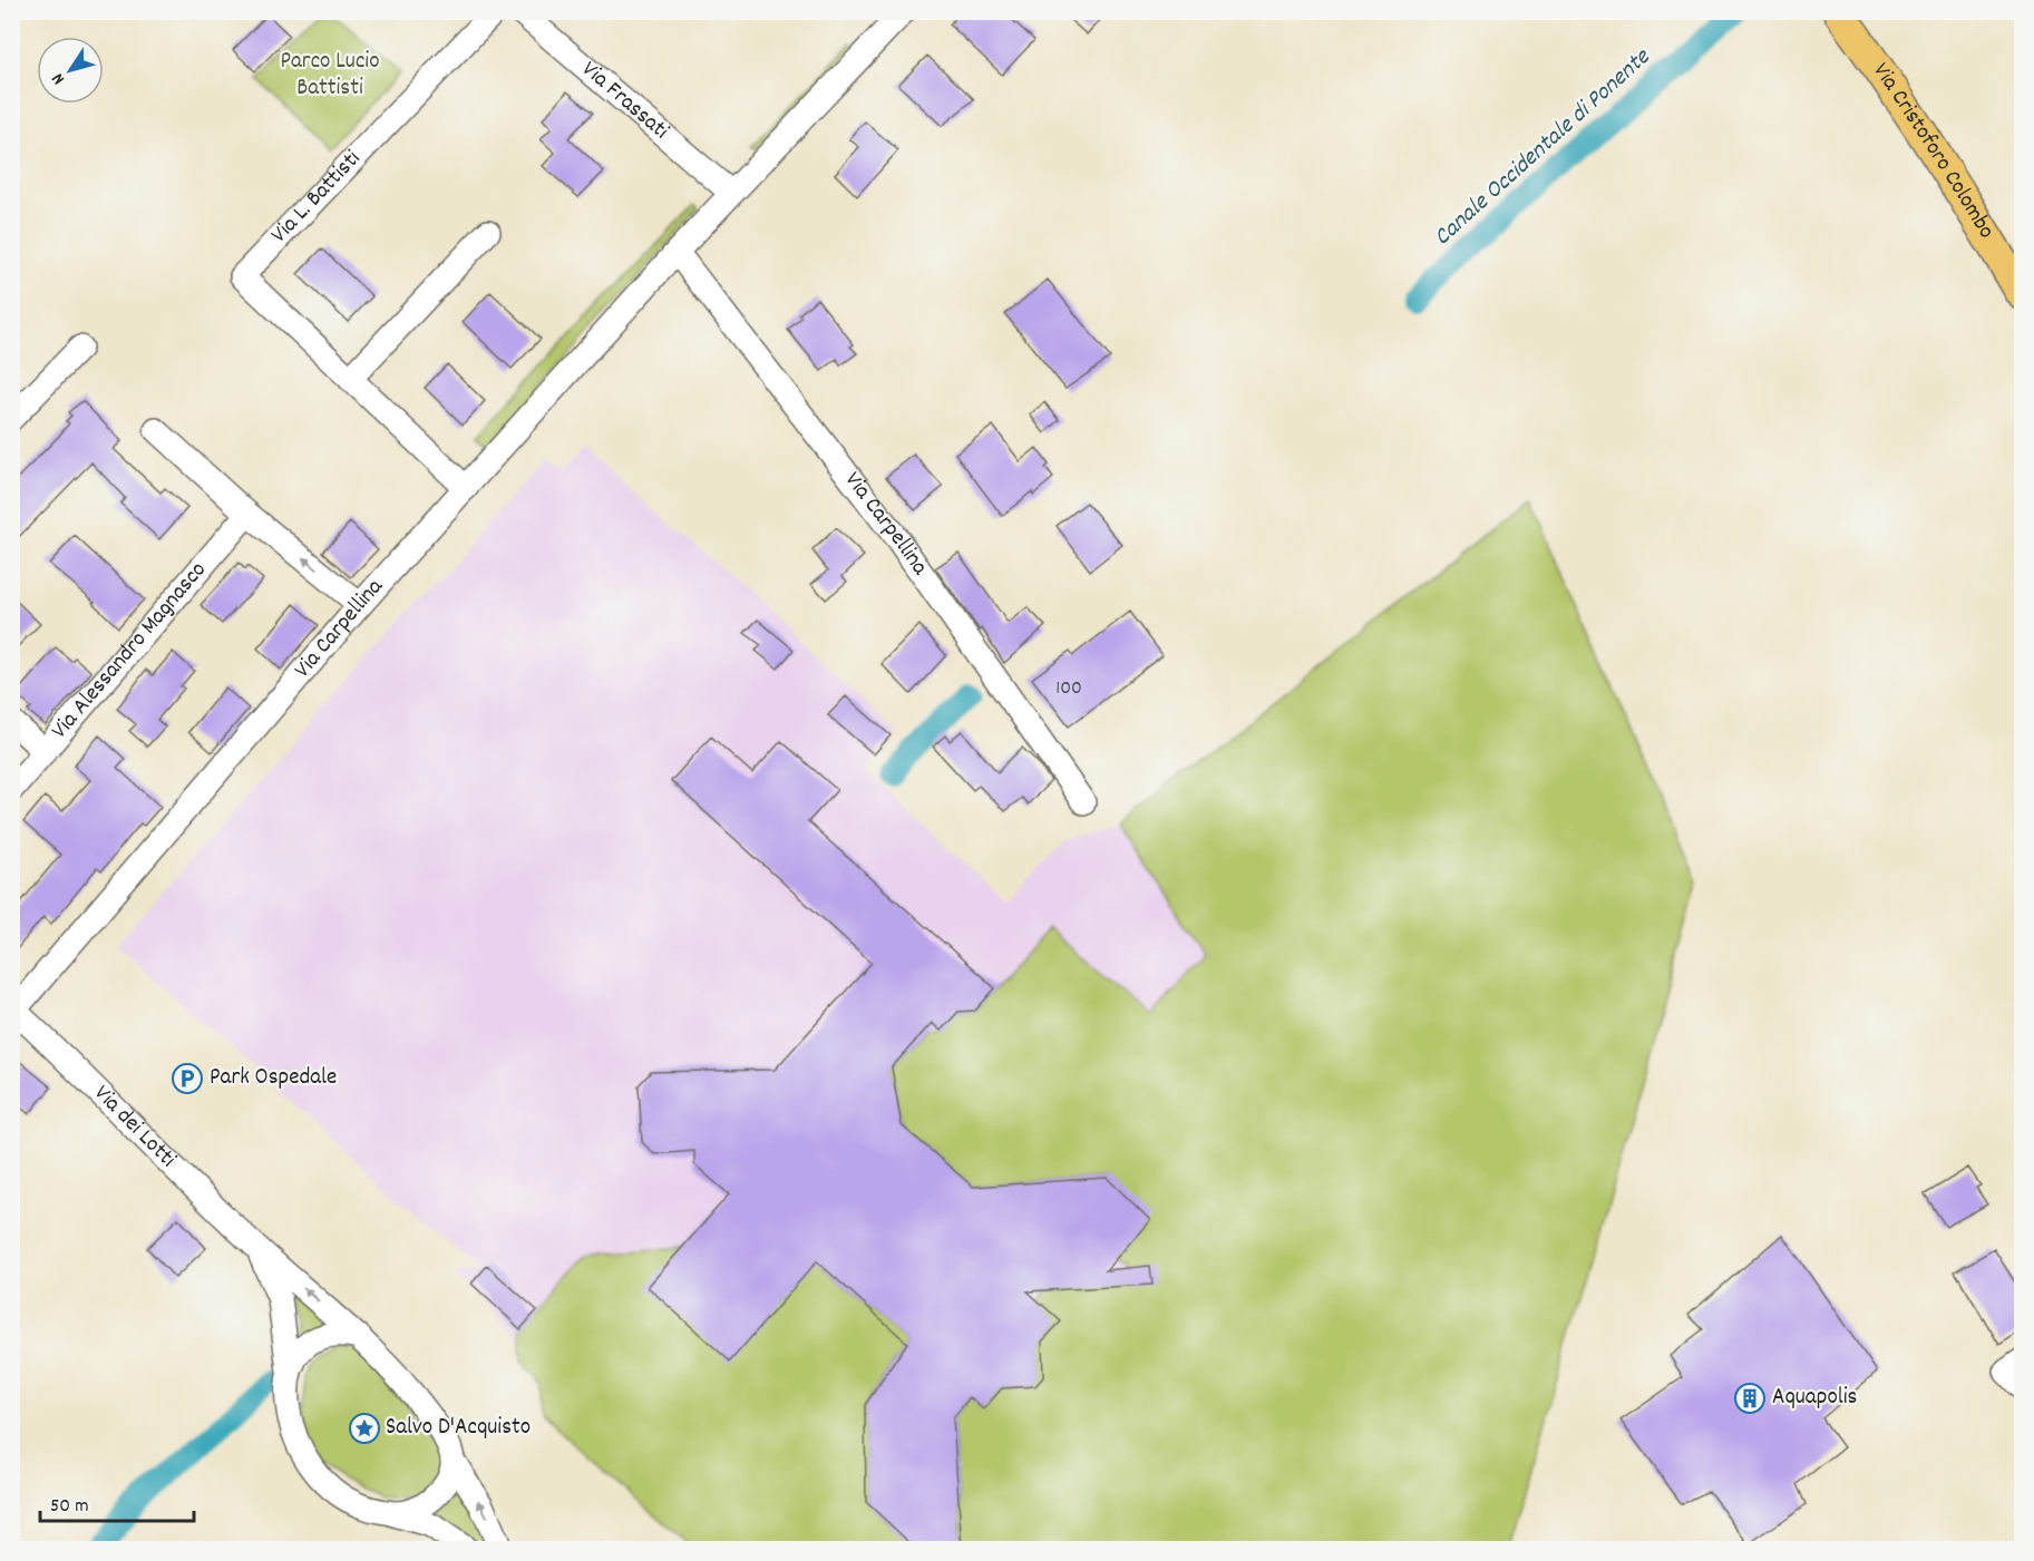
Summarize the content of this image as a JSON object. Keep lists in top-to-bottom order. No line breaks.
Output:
{"streets":{"main road":["Via Cristoforo Colombo"],"street":["Via Frassati","Via L. Battisti","Via Carpellina","Via Alessandro Magnasco","Via dei Lotti"]},"crossings":[["Via Frassati","Via Carpellina"],["Via L. Battisti","Via Carpellina"],["Via Carpellina","Via dei Lotti"]],"water":["Canale Occidentale di Ponente"],"parks":["Parco Lucio Battisti"],"places":{"parking":["Park Ospedale"],"building":["Aquapolis"],"place":["Salvo D'Acquisto"]},"house_numbers":["100"],"scale_bar":"50 m","north":"bottom left"}
